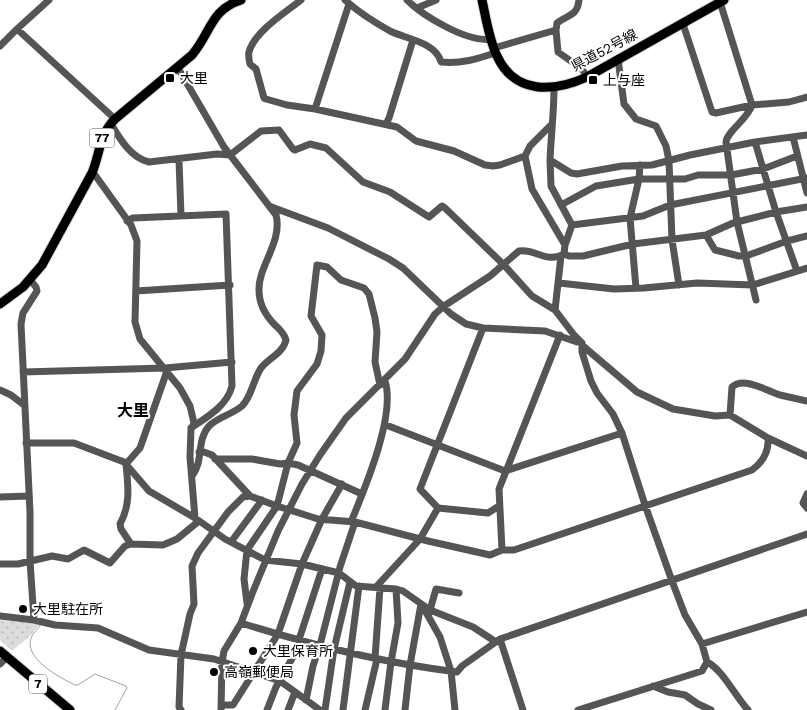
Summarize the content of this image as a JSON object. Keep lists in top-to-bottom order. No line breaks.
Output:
{"streets":{"main road":["県道52号線","77","7"]},"districts":["大里"],"places":{"transit":["大里","上与座"],"other":["大里駐在所","大里保育所","高嶺郵便局"]}}
